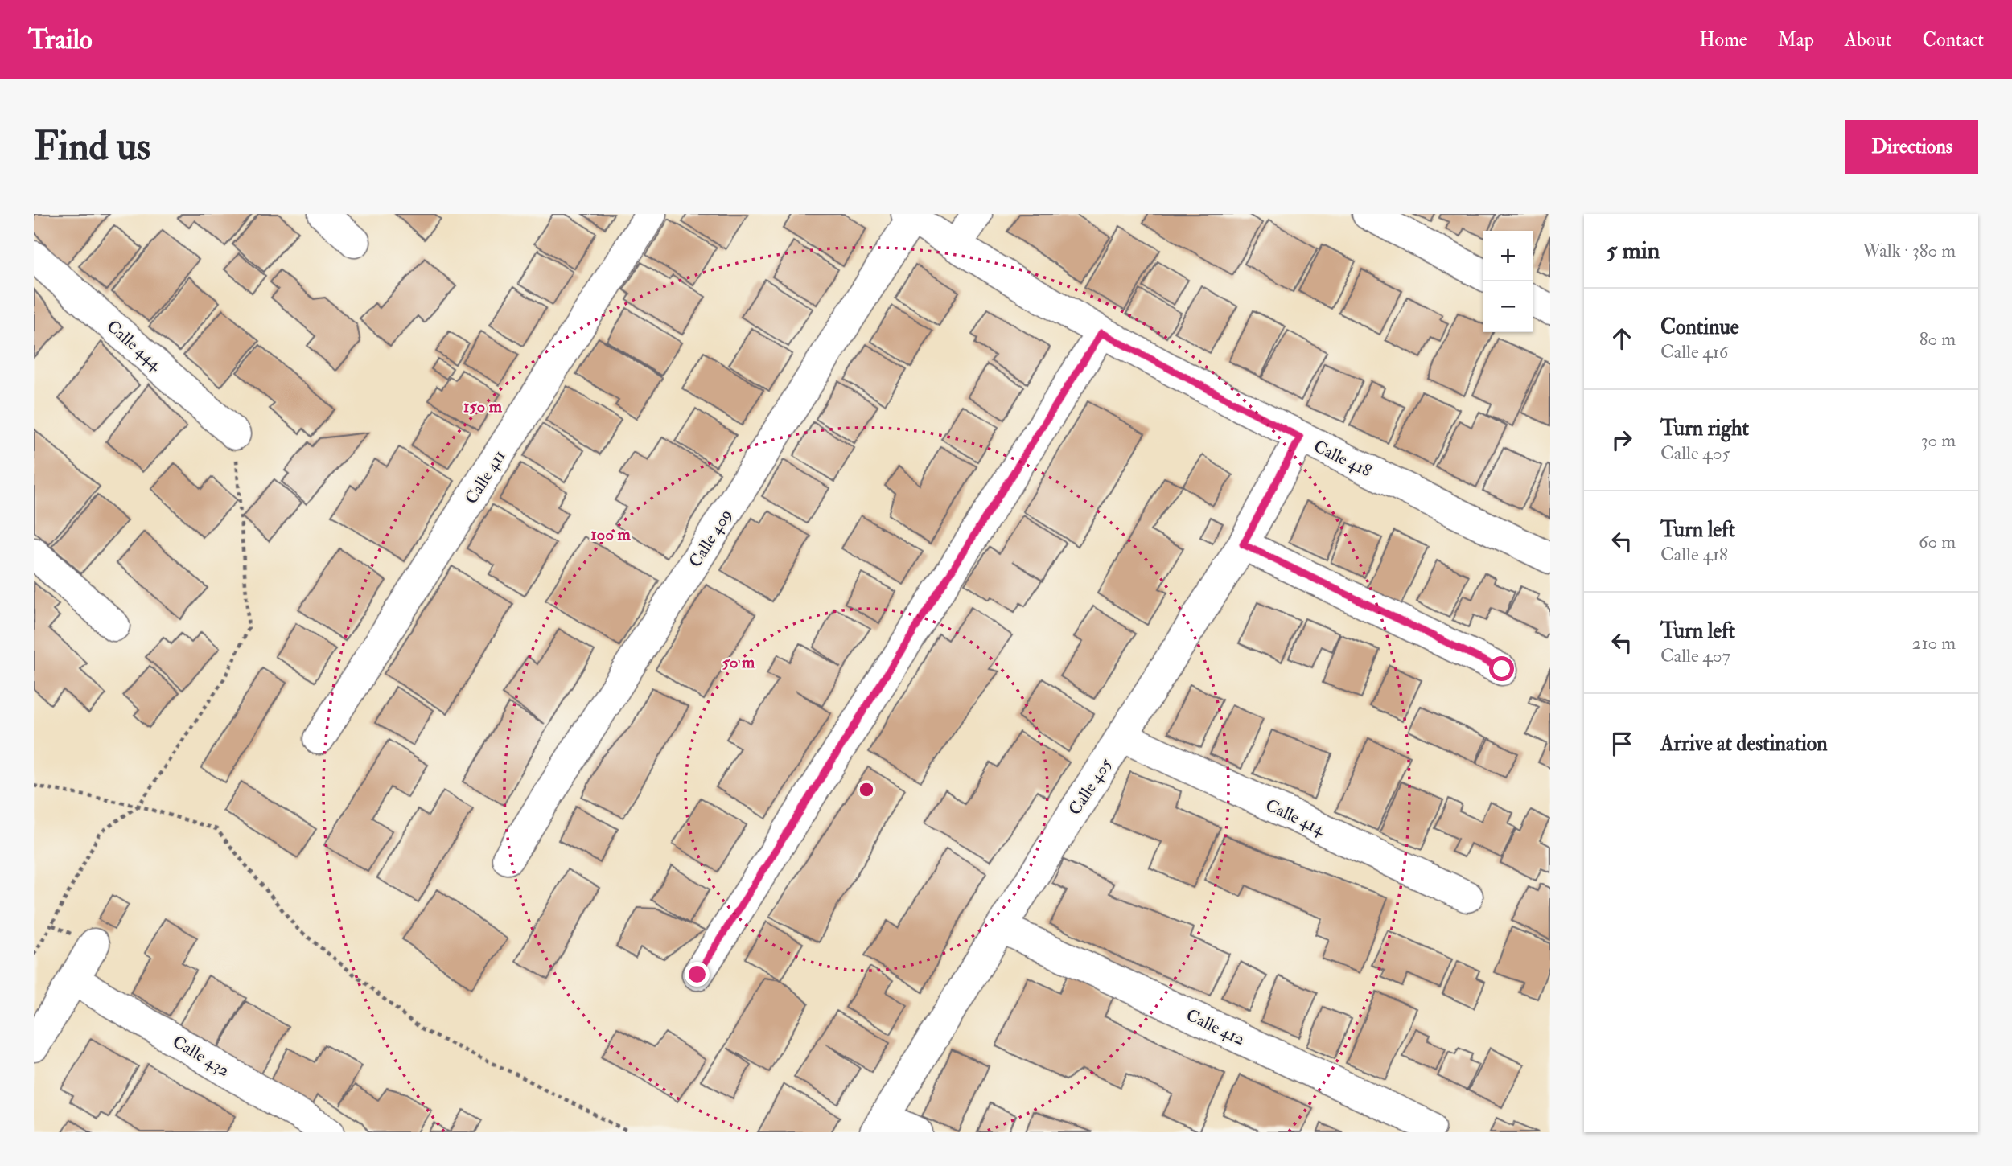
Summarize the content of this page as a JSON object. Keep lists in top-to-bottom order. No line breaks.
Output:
{"streets":{"street":["Calle 444","Calle 418","Calle 411","Calle 409","Calle 405","Calle 414","Calle 412","Calle 432"]},"crossings":[["Calle 418","Calle 409"],["Calle 418","Calle 405"],["Calle 405","Calle 414"],["Calle 405","Calle 412"]],"page":{"header":"Trailo","nav":["Home","Map","About","Contact"],"buttons":"Directions","title":"Find us","heading":["5 min","Walk · 380 m"],"map_buttons":["+","−"],"list":[["Continue","Calle 416","80 m"],["Turn right","Calle 405","30 m"],["Turn left","Calle 418","60 m"],["Turn left","Calle 407","210 m"],"Arrive at destination"]},"rings":["150 m","100 m","50 m"]}
